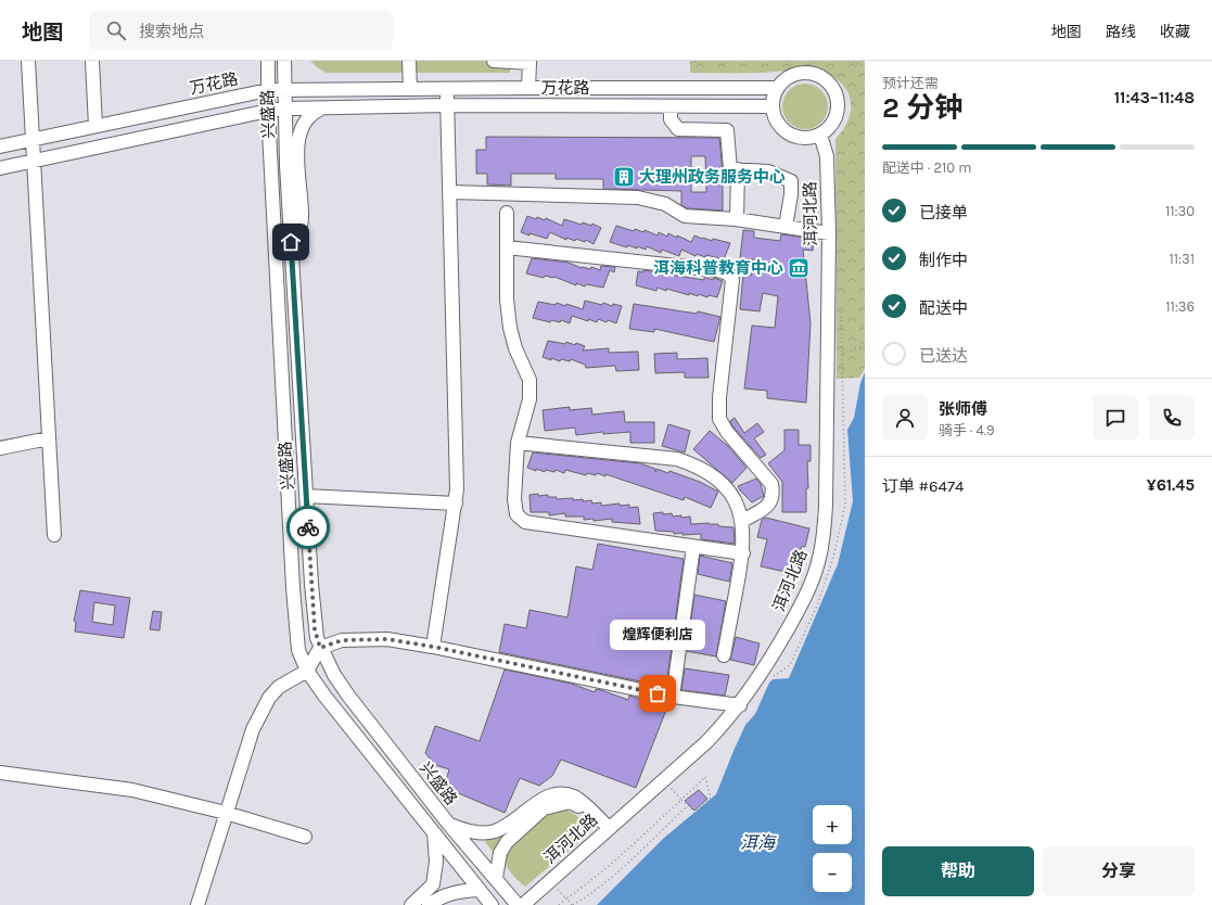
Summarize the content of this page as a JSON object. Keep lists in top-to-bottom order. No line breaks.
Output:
{"streets":{"street":["万花路","兴盛路","洱河北路"]},"crossings":[["万花路","兴盛路"],["万花路","洱河北路"]],"water":["洱海"],"places":{"building":["大理州政务服务中心"],"museum":["洱海科普教育中心"],"other":["煌辉便利店"]},"page":{"header":"地图","search":"搜索地点","nav":["地图","路线","收藏"],"heading":["2 分钟","预计还需","11:43–11:48"],"panel":["张师傅","骑手 · 4.9","订单 #6474","¥61.45"],"bar":"配送中 · 210 m","list":[["已接单","11:30"],["制作中","11:31"],["配送中","11:36"],"已送达"],"bubble":"煌辉便利店","map_buttons":["+","−"],"buttons":["帮助","分享"]}}
